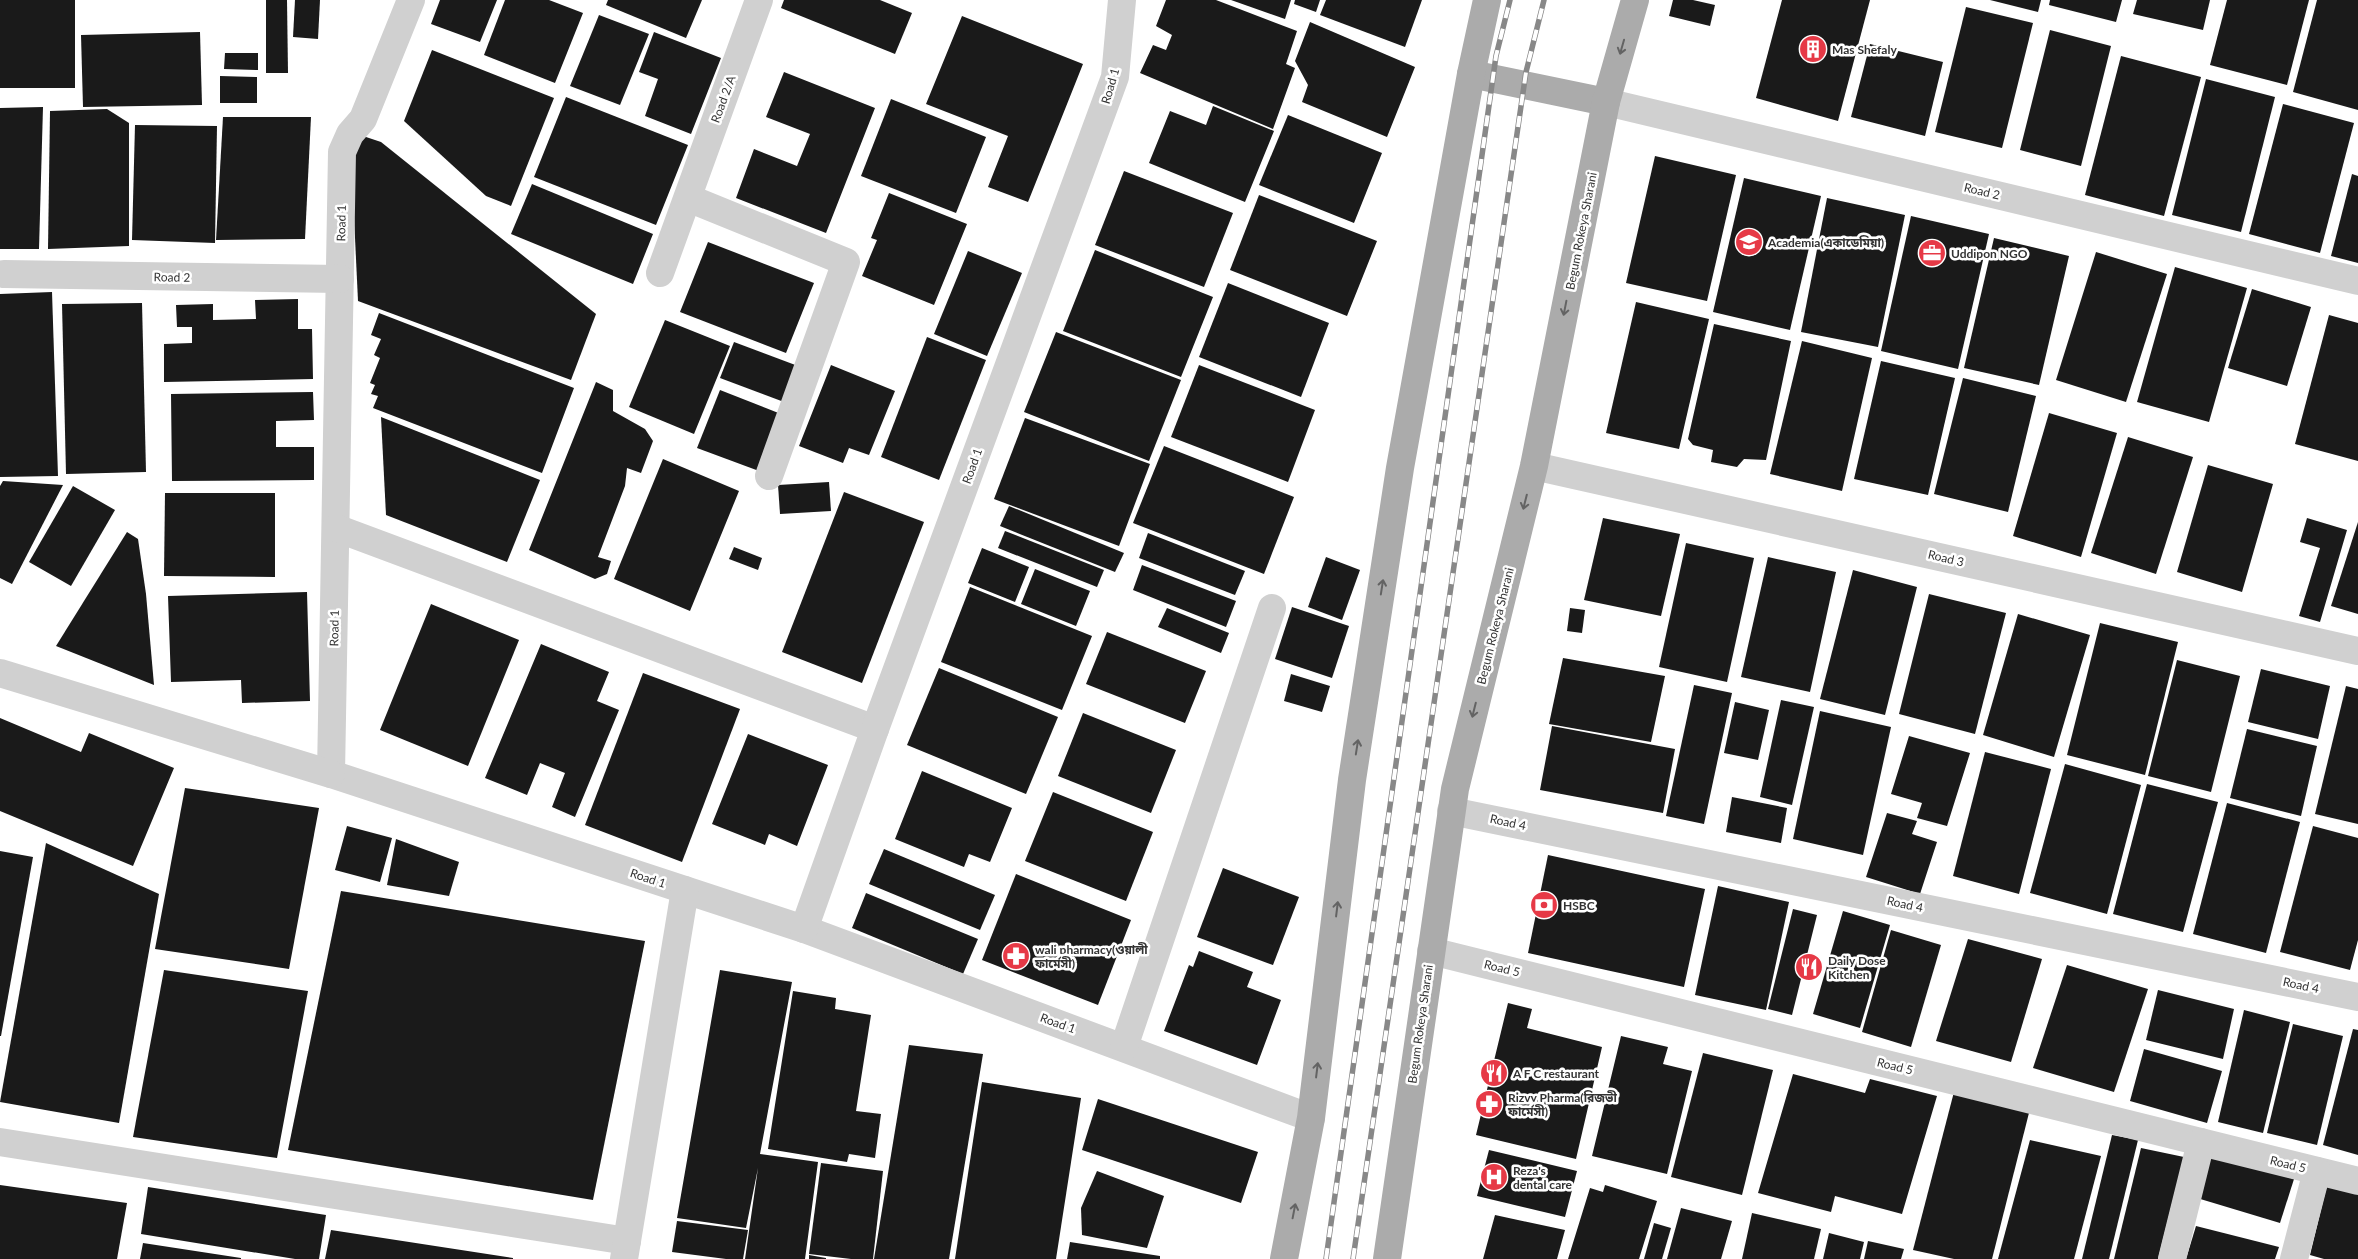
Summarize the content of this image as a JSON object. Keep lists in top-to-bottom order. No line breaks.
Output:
{"streets":{"main road":["Begum Rokeya Sharani"],"street":["Road 1","Road 2/A","Road 2","Road 3","Road 4","Road 5"]},"crossings":[["Road 1","Road 2"],["Road 2","Begum Rokeya Sharani"],["Begum Rokeya Sharani","Road 3"],["Begum Rokeya Sharani","Road 4"],["Begum Rokeya Sharani","Road 5"]],"places":{"building":["Mas Shefaly"],"school or university":["Academia(একাডেমিয়া)"],"office":["Uddipon NGO"],"bank":["HSBC"],"pharmacy":["wali pharmacy(ওয়ালী ফার্মেসী)","Rizvy Pharma(রিজভী ফার্মেসী)"],"restaurant":["Daily Dose Kitchen","A F C restaurant"],"hospital":["Reza's dental care"]}}
